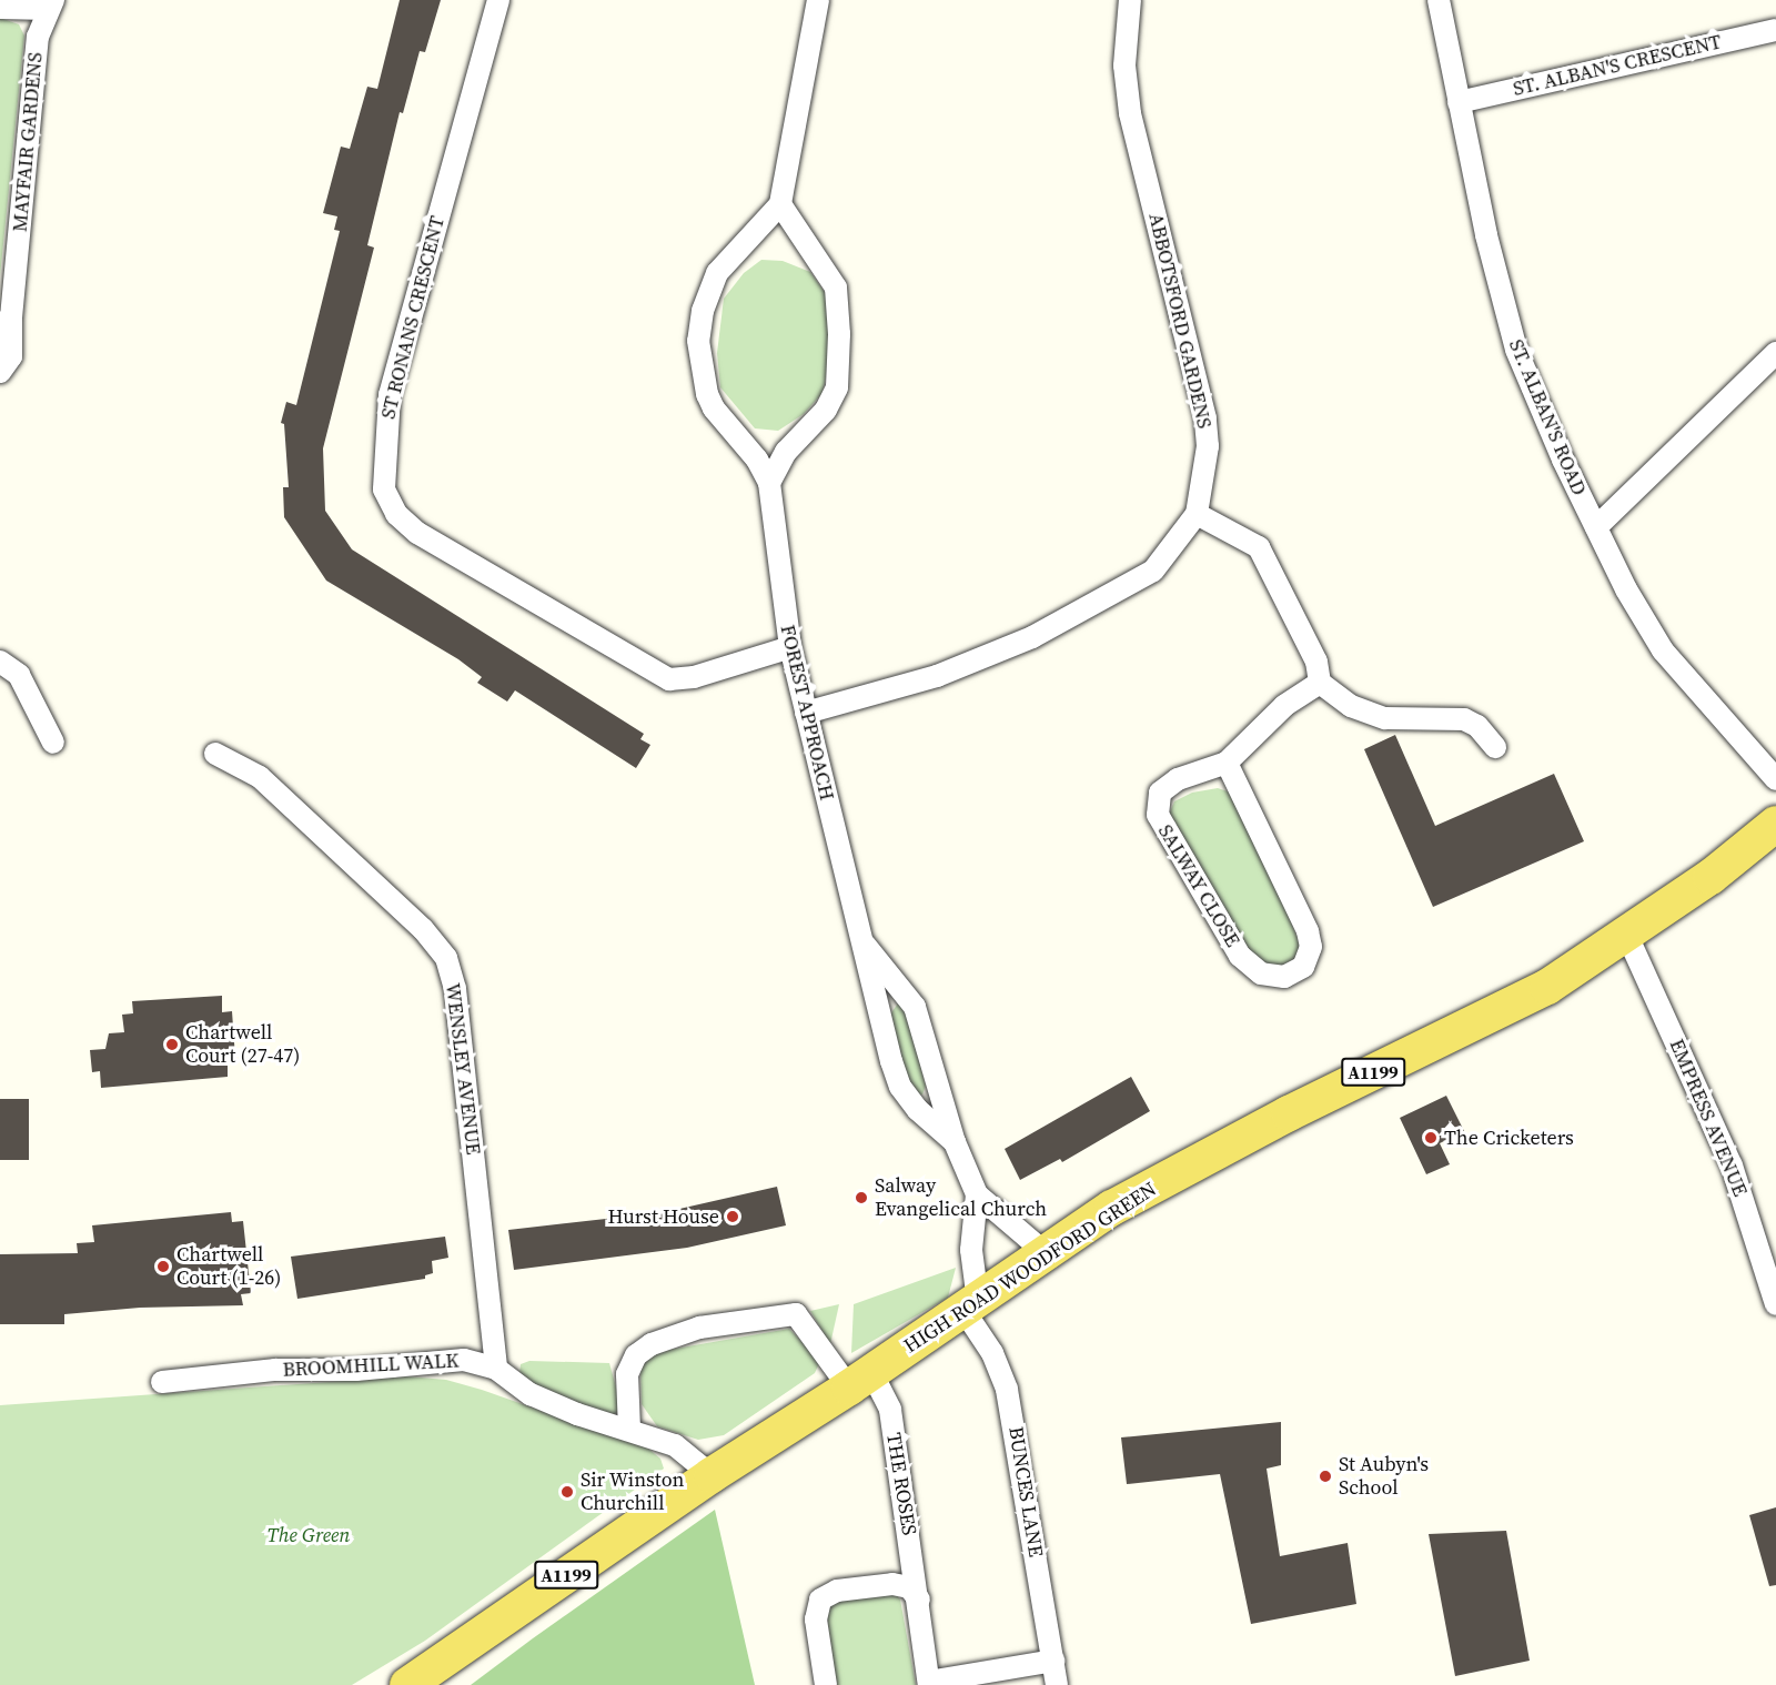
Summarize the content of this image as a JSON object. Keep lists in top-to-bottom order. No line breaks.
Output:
{"streets":{"main road":["A1199","HIGH ROAD WOODFORD GREEN"],"street":["ST. ALBAN'S CRESCENT","MAYFAIR GARDENS","ST RONANS CRESCENT","ABBOTSFORD GARDENS","ST. ALBAN'S ROAD","FOREST APPROACH","SALWAY CLOSE","WENSLEY AVENUE","EMPRESS AVENUE","BROOMHILL WALK","THE ROSES","BUNCES LANE"]},"crossings":[["ST. ALBAN'S CRESCENT","ST. ALBAN'S ROAD"],["ST RONANS CRESCENT","FOREST APPROACH"],["ABBOTSFORD GARDENS","FOREST APPROACH"],["FOREST APPROACH","HIGH ROAD WOODFORD GREEN"],["FOREST APPROACH","BUNCES LANE"],["WENSLEY AVENUE","BROOMHILL WALK"],["EMPRESS AVENUE","HIGH ROAD WOODFORD GREEN"],["HIGH ROAD WOODFORD GREEN","BROOMHILL WALK"],["HIGH ROAD WOODFORD GREEN","THE ROSES"],["HIGH ROAD WOODFORD GREEN","BUNCES LANE"],["BROOMHILL WALK","THE ROSES"],["THE ROSES","BUNCES LANE"]],"parks":["The Green"],"places":["Chartwell Court (27-47)","The Cricketers","Salway Evangelical Church","Hurst House","Chartwell Court (1-26)","St Aubyn's School","Sir Winston Churchill"]}
